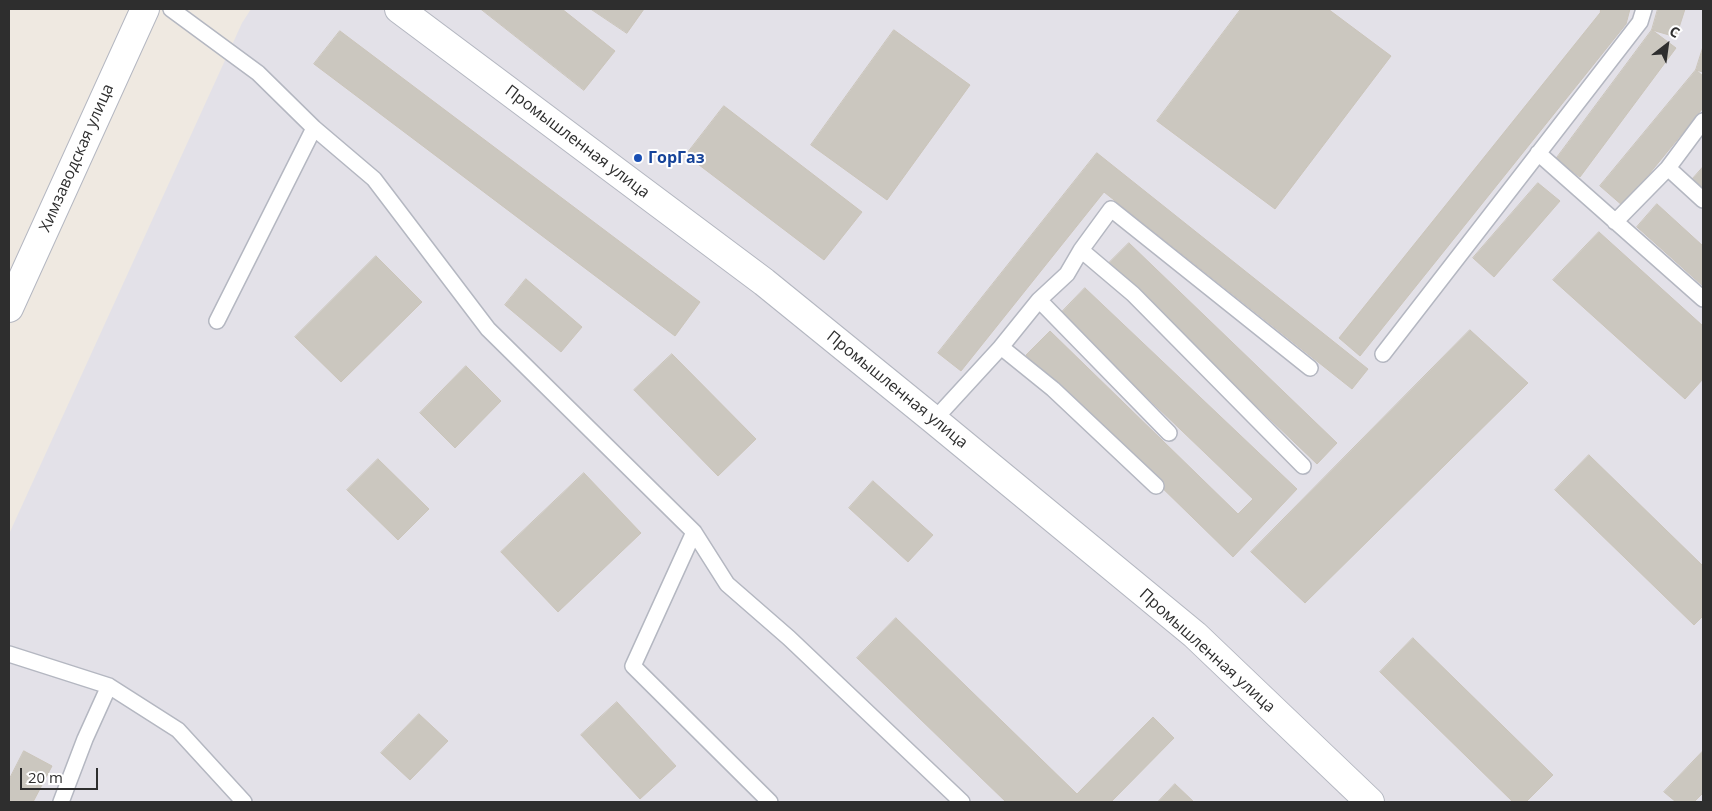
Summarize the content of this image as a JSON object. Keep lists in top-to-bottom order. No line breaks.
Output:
{"streets":{"street":["Промышленная улица","Химзаводская улица"]},"places":["ГорГаз"],"scale_bar":"20 m","north":"top right"}
